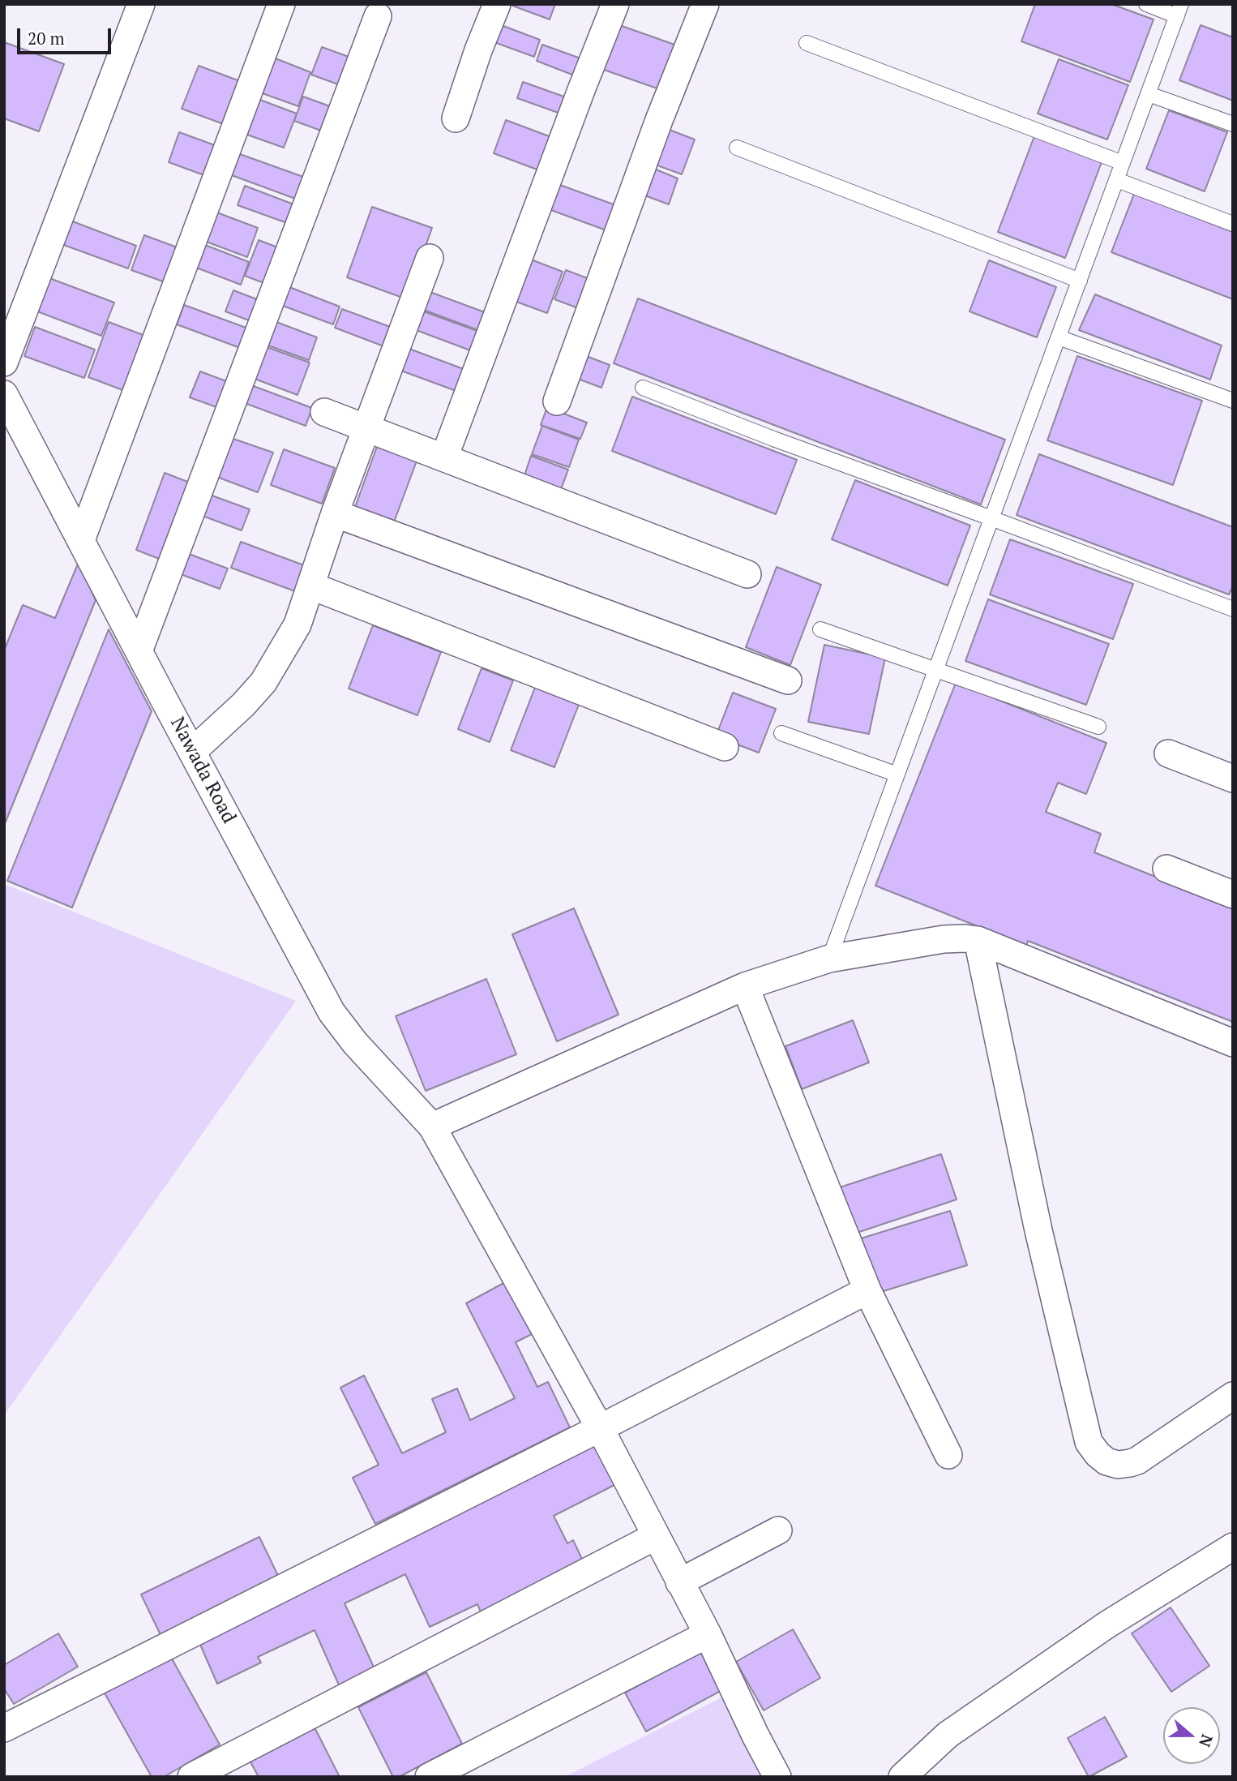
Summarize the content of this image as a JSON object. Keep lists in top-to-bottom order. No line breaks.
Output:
{"streets":{"street":["Nawada Road"]},"scale_bar":"20 m","north":"right"}
